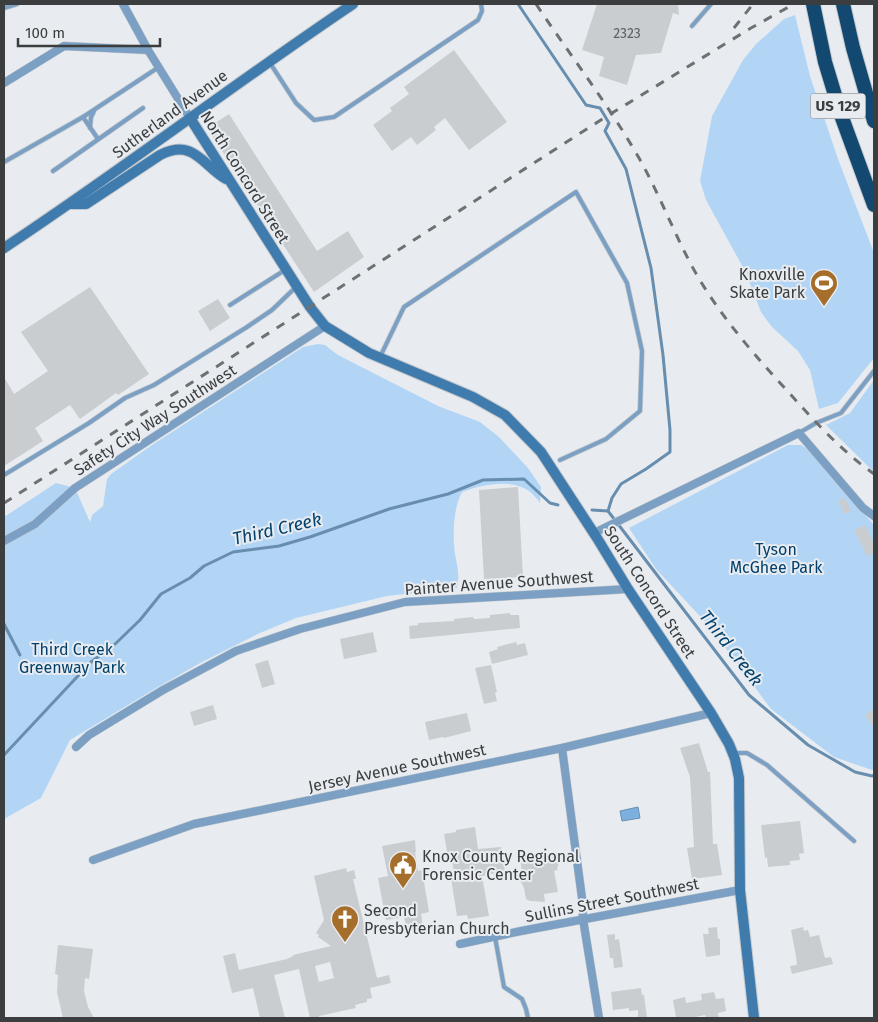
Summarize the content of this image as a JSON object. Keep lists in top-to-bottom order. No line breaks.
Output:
{"streets":{"highway":["US 129"],"street":["Sutherland Avenue","North Concord Street","Safety City Way Southwest","Painter Avenue Southwest","South Concord Street","Jersey Avenue Southwest","Sullins Street Southwest"]},"crossings":[["Sutherland Avenue","North Concord Street"],["North Concord Street","South Concord Street"],["Safety City Way Southwest","South Concord Street"],["Painter Avenue Southwest","South Concord Street"],["South Concord Street","Jersey Avenue Southwest"],["South Concord Street","Sullins Street Southwest"]],"water":["Third Creek"],"parks":["Tyson McGhee Park","Third Creek Greenway Park"],"places":{"sports":["Knoxville Skate Park"],"public building":["Knox County Regional Forensic Center"],"church":["Second Presbyterian Church"]},"house_numbers":["2323"],"scale_bar":"100 m"}
